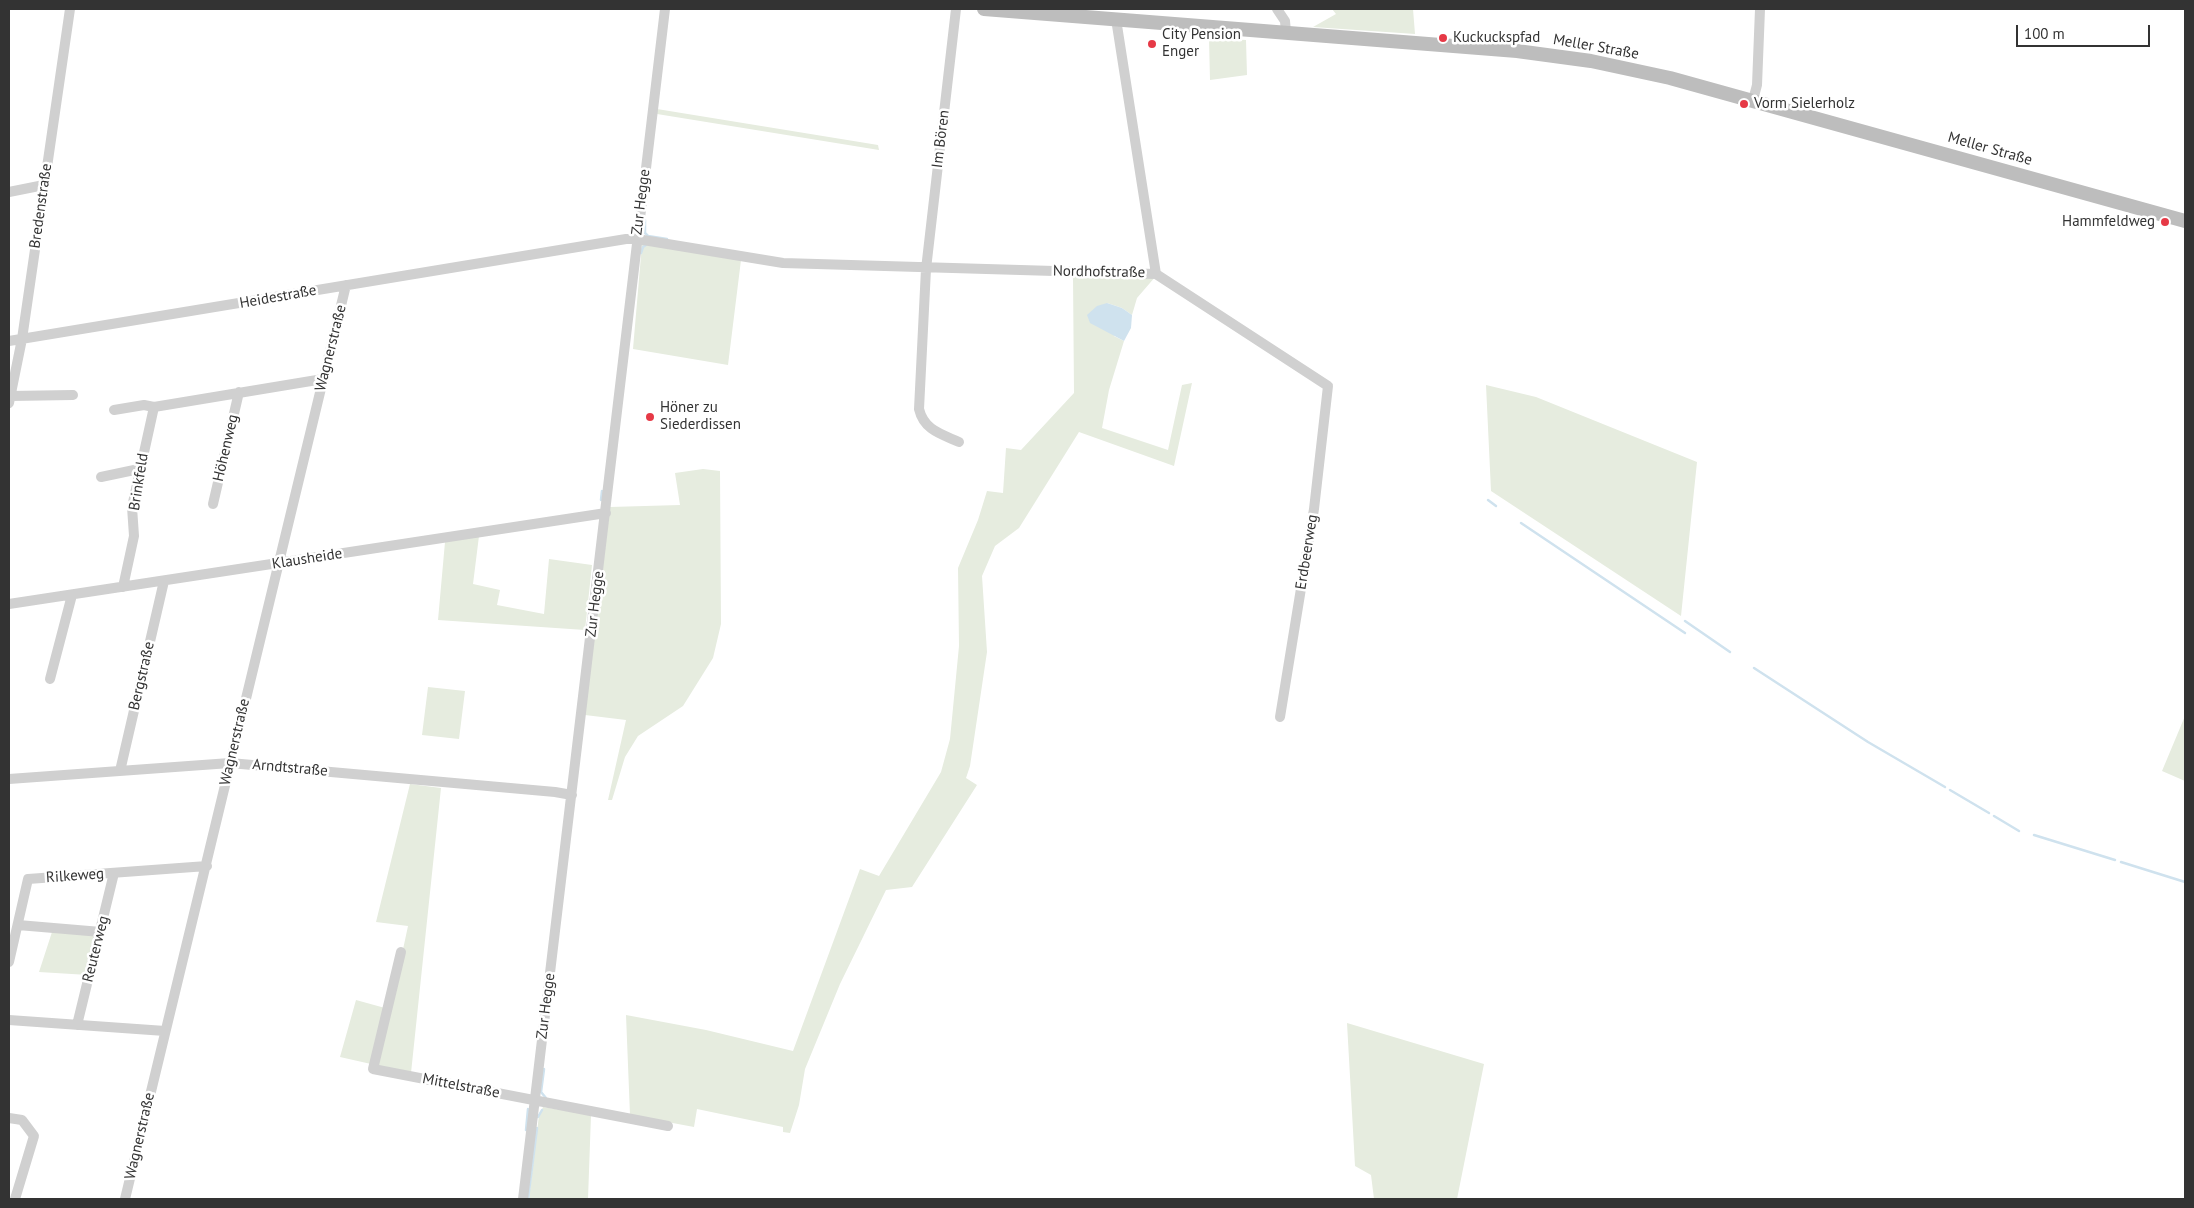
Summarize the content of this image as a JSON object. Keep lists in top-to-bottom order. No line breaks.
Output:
{"streets":{"main road":["Meller Straße"],"street":["Im Bören","Zur Hegge","Bredenstraße","Nordhofstraße","Heidestraße","Wagnerstraße","Höhenweg","Brinkfeld","Erdbeerweg","Klausheide","Bergstraße","Arndtstraße","Rilkeweg","Reuterweg","Mittelstraße"]},"crossings":[["Im Bören","Nordhofstraße"],["Zur Hegge","Nordhofstraße"],["Zur Hegge","Heidestraße"],["Zur Hegge","Klausheide"],["Zur Hegge","Arndtstraße"],["Zur Hegge","Mittelstraße"],["Bredenstraße","Heidestraße"],["Nordhofstraße","Heidestraße"],["Nordhofstraße","Erdbeerweg"],["Heidestraße","Wagnerstraße"],["Wagnerstraße","Klausheide"],["Wagnerstraße","Arndtstraße"],["Wagnerstraße","Rilkeweg"],["Brinkfeld","Klausheide"],["Klausheide","Bergstraße"],["Bergstraße","Arndtstraße"],["Rilkeweg","Reuterweg"]],"places":["Kuckuckspfad","City Pension Enger","Vorm Sielerholz","Hammfeldweg","Höner zu Siederdissen"],"scale_bar":"100 m"}
